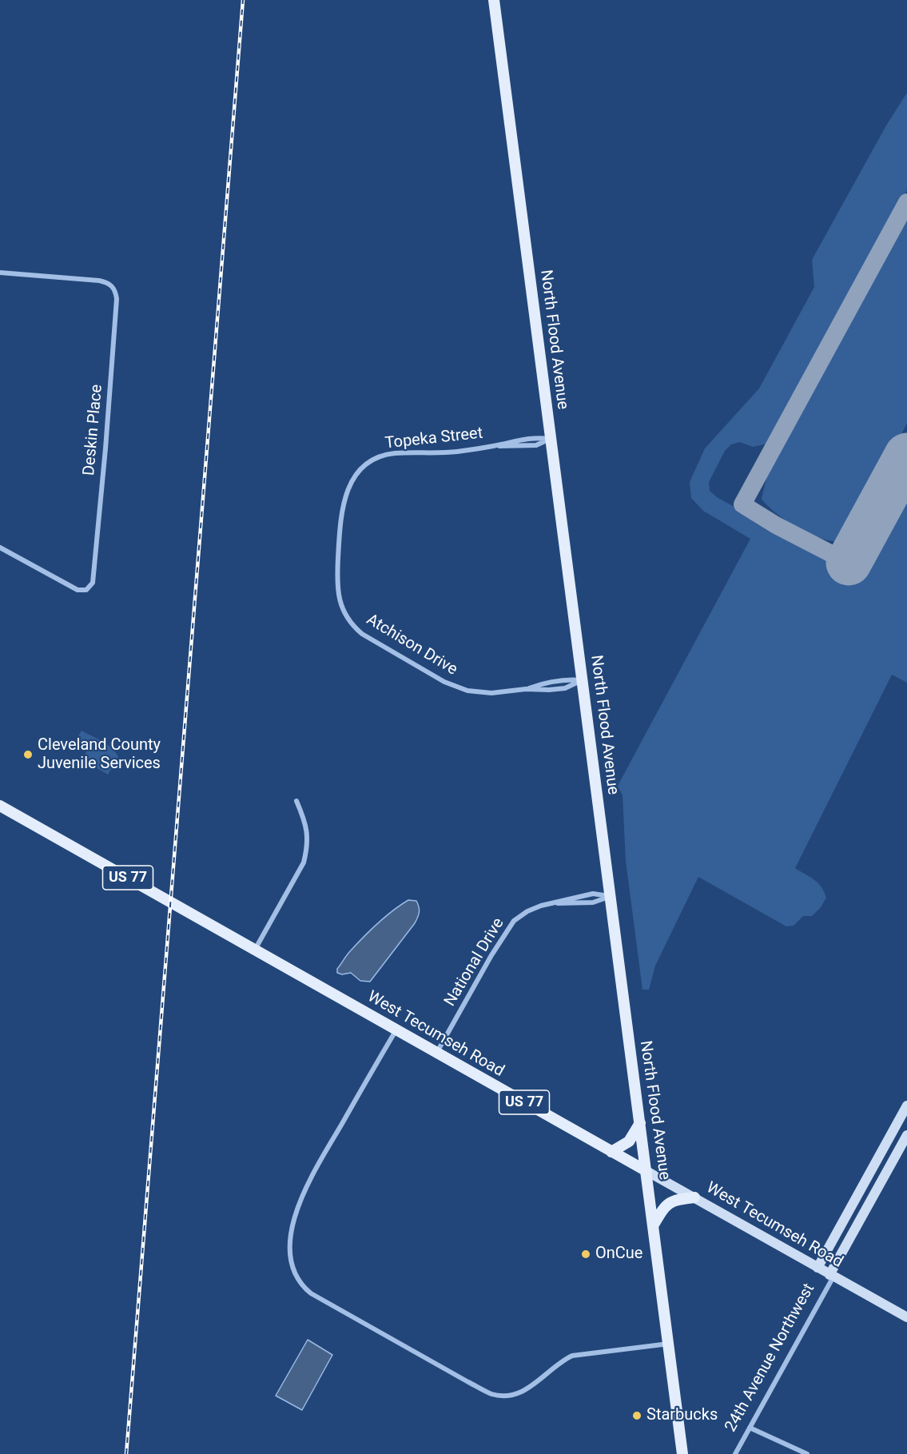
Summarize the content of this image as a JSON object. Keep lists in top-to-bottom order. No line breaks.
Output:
{"streets":{"main road":["North Flood Avenue","US 77","West Tecumseh Road","24th Avenue Northwest"],"street":["Deskin Place","Topeka Street","Atchison Drive","National Drive"]},"crossings":[["North Flood Avenue","Topeka Street"],["North Flood Avenue","Atchison Drive"],["North Flood Avenue","National Drive"],["North Flood Avenue","West Tecumseh Road"],["Topeka Street","Atchison Drive"],["National Drive","West Tecumseh Road"],["West Tecumseh Road","24th Avenue Northwest"]],"places":["Cleveland County Juvenile Services","OnCue","Starbucks"]}
